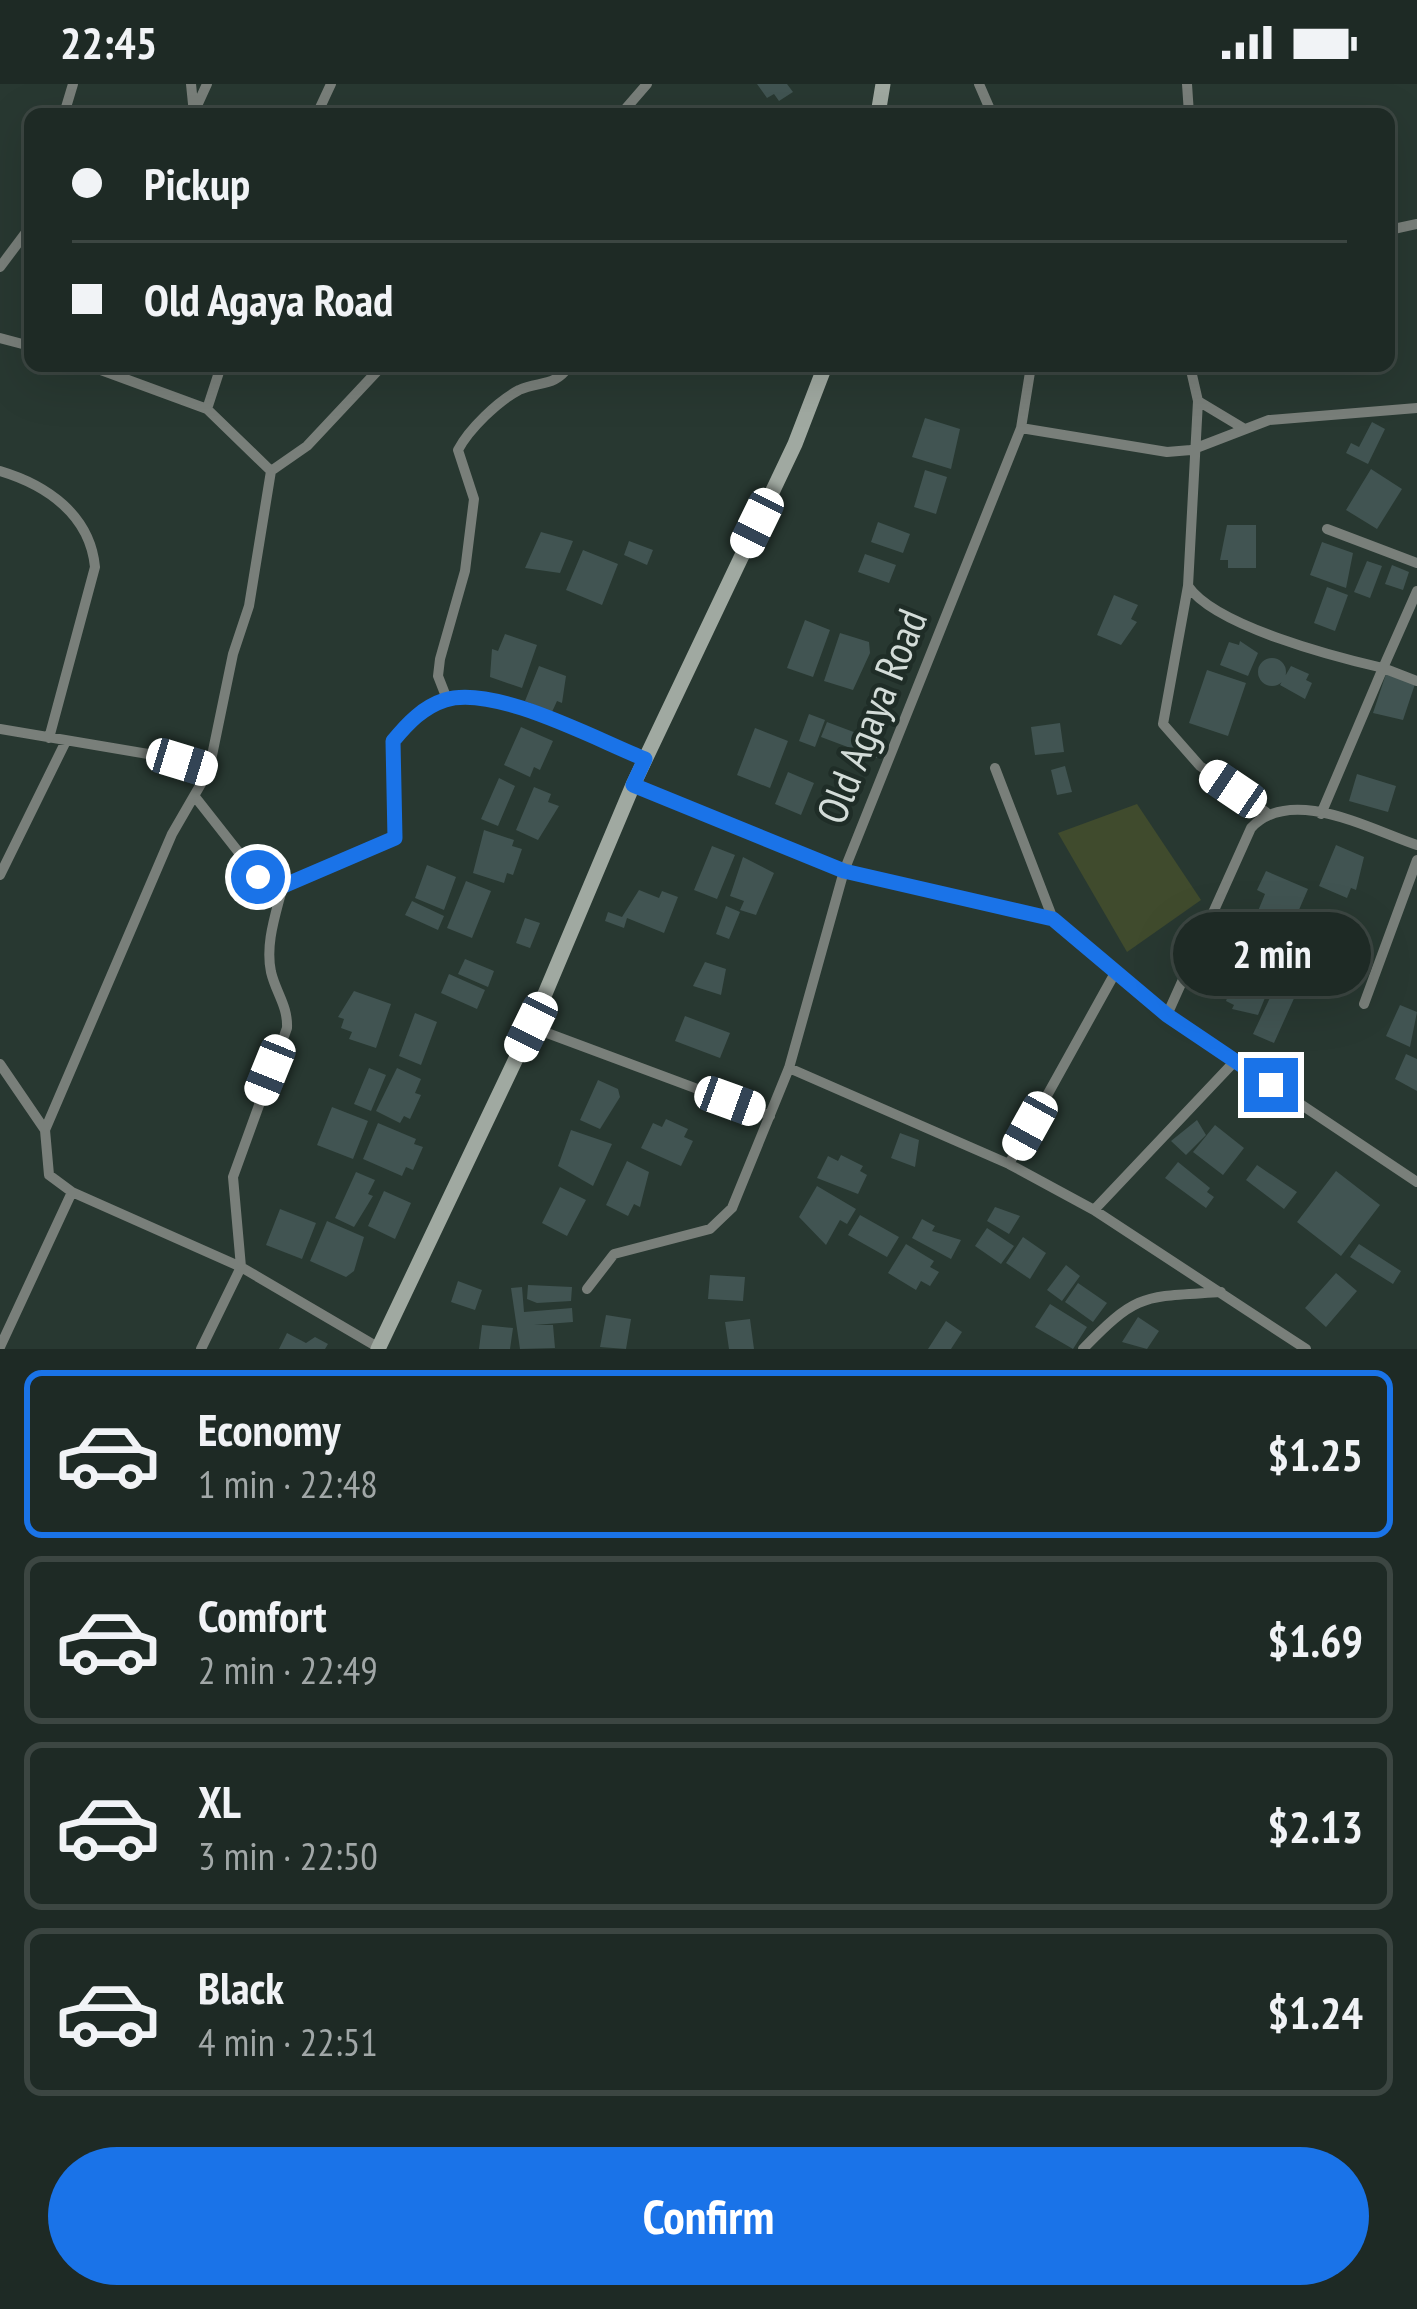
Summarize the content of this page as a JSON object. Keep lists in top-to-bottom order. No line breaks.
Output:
{"streets":{"street":["Old Agaya Road"]},"page":{"status":"22:45","banner":["Pickup","Old Agaya Road"],"bubble":"2 min","list":[{"name":"Economy","note":"1 min · 22:48","value":"$1.25"},{"name":"Comfort","note":"2 min · 22:49","value":"$1.69"},{"name":"XL","note":"3 min · 22:50","value":"$2.13"},{"name":"Black","note":"4 min · 22:51","value":"$1.24"}],"buttons":"Confirm"}}
